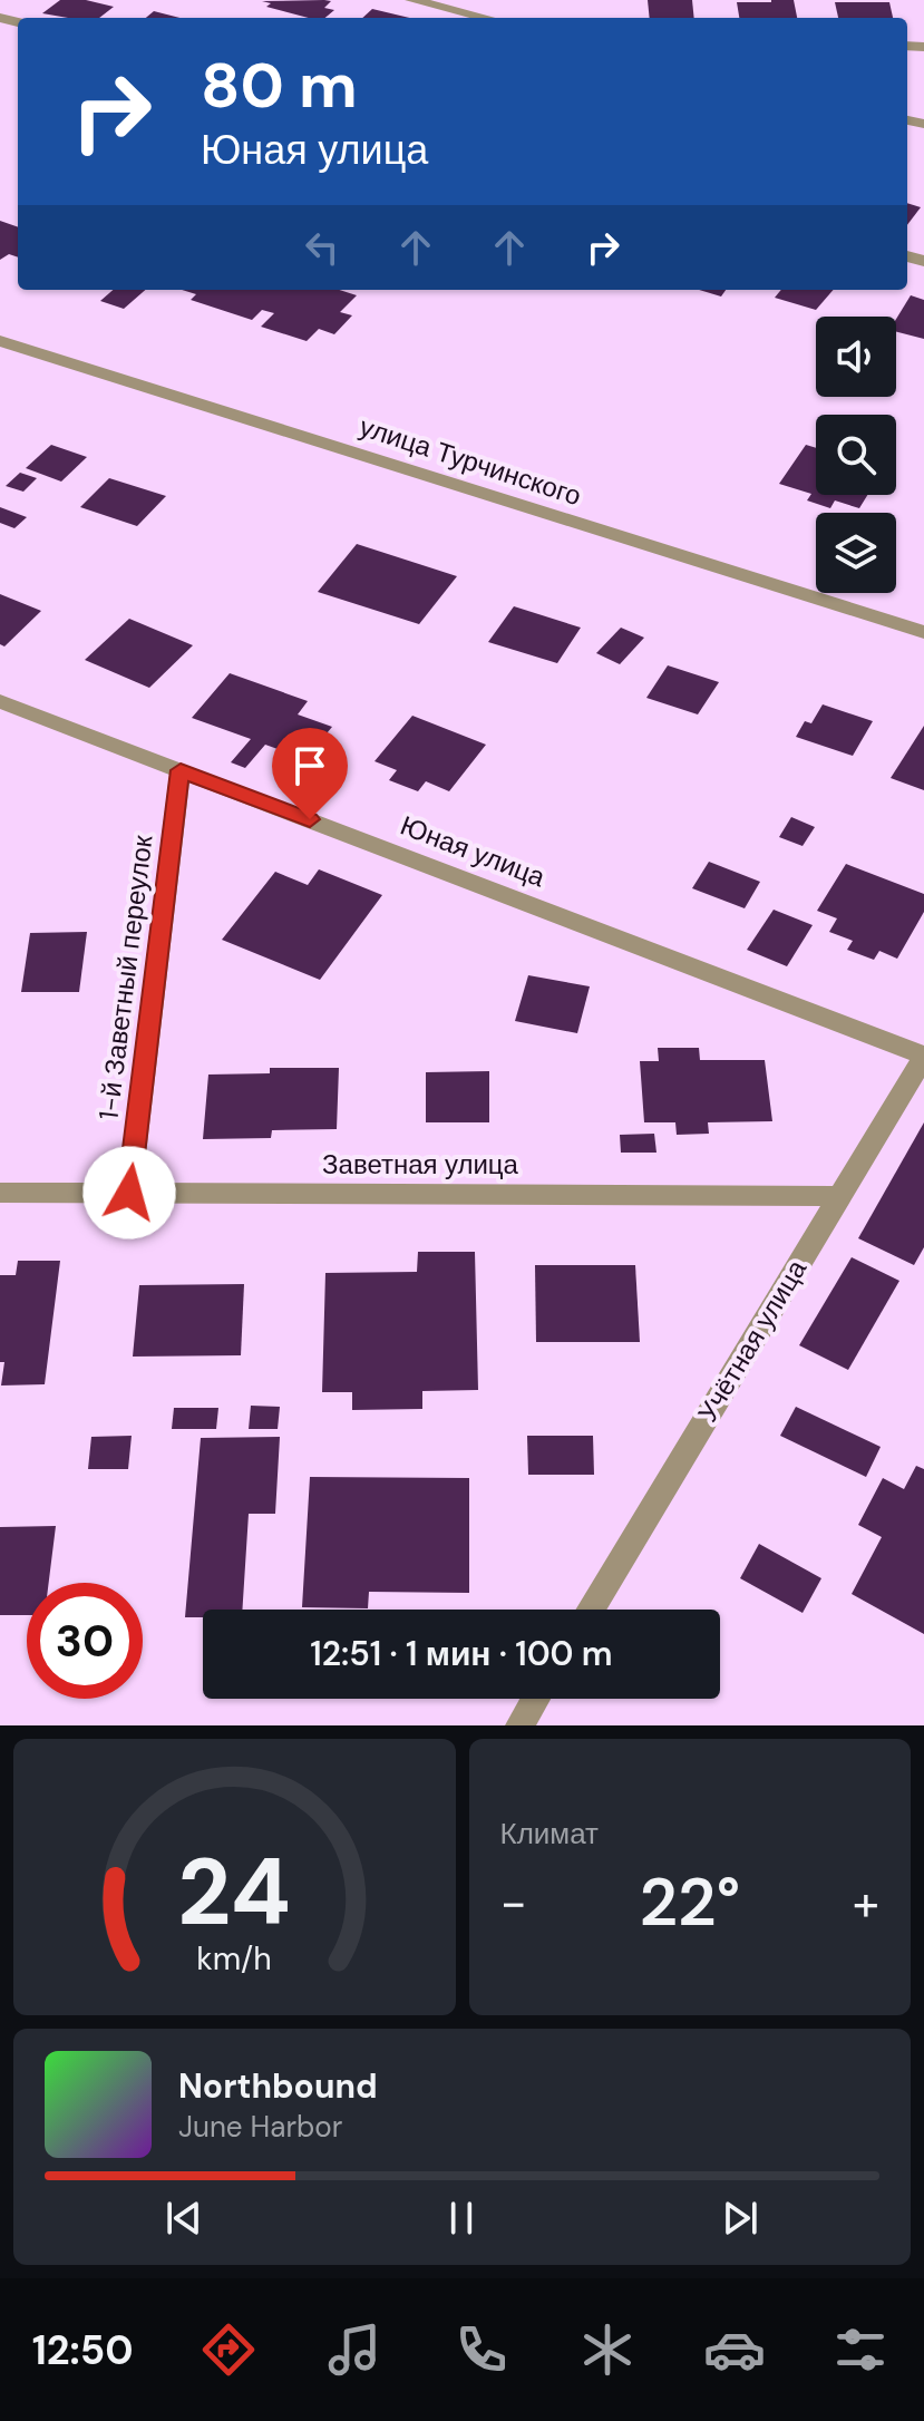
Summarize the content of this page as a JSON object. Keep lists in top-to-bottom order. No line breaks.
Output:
{"streets":{"street":["улица Турчинского","Юная улица","1-й Заветный переулок","Заветная улица","Учётная улица"]},"crossings":[["Юная улица","1-й Заветный переулок"],["Юная улица","Учётная улица"],["1-й Заветный переулок","Заветная улица"],["Заветная улица","Учётная улица"]],"page":{"turn":["80 m","Юная улица"],"limit":"30","trip":"12:51 · 1 мин · 100 m","tile":"Климат","heat":["−","22°","+"],"song":["Northbound","June Harbor"],"tabs":"12:50","gauge":["24","km/h"]}}
